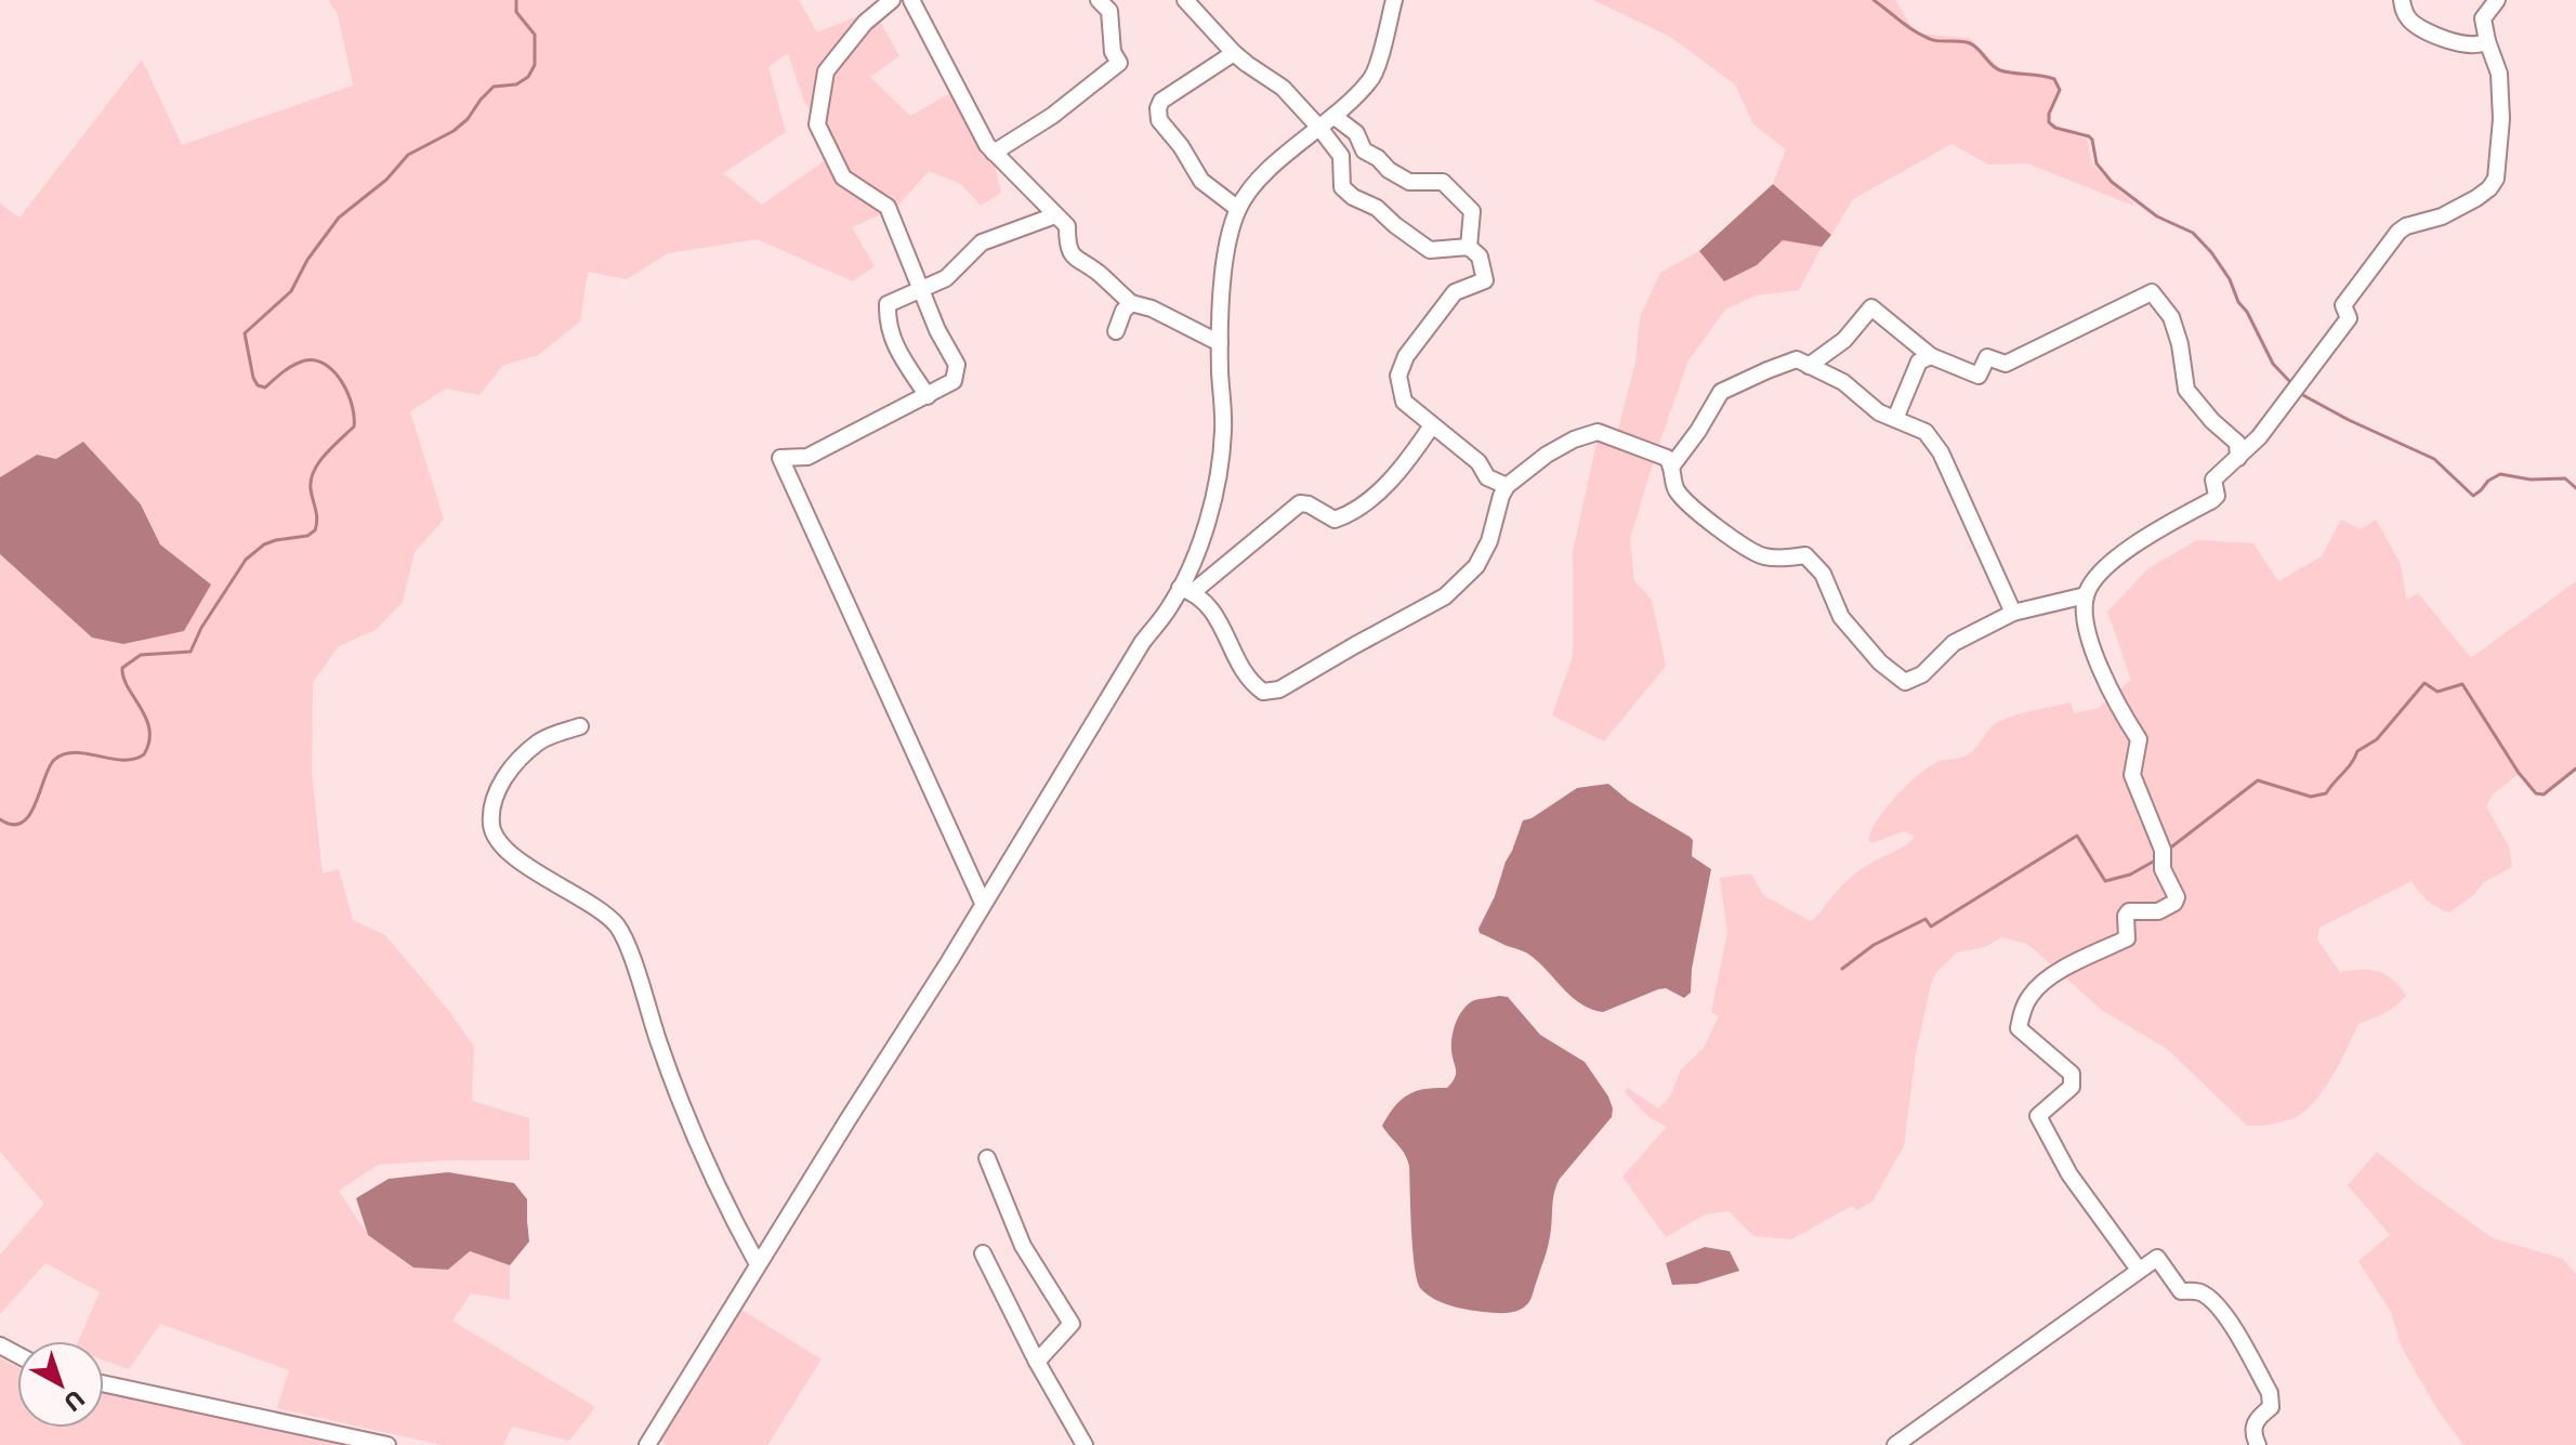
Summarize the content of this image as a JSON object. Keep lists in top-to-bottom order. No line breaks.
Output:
{"north":"bottom right"}
